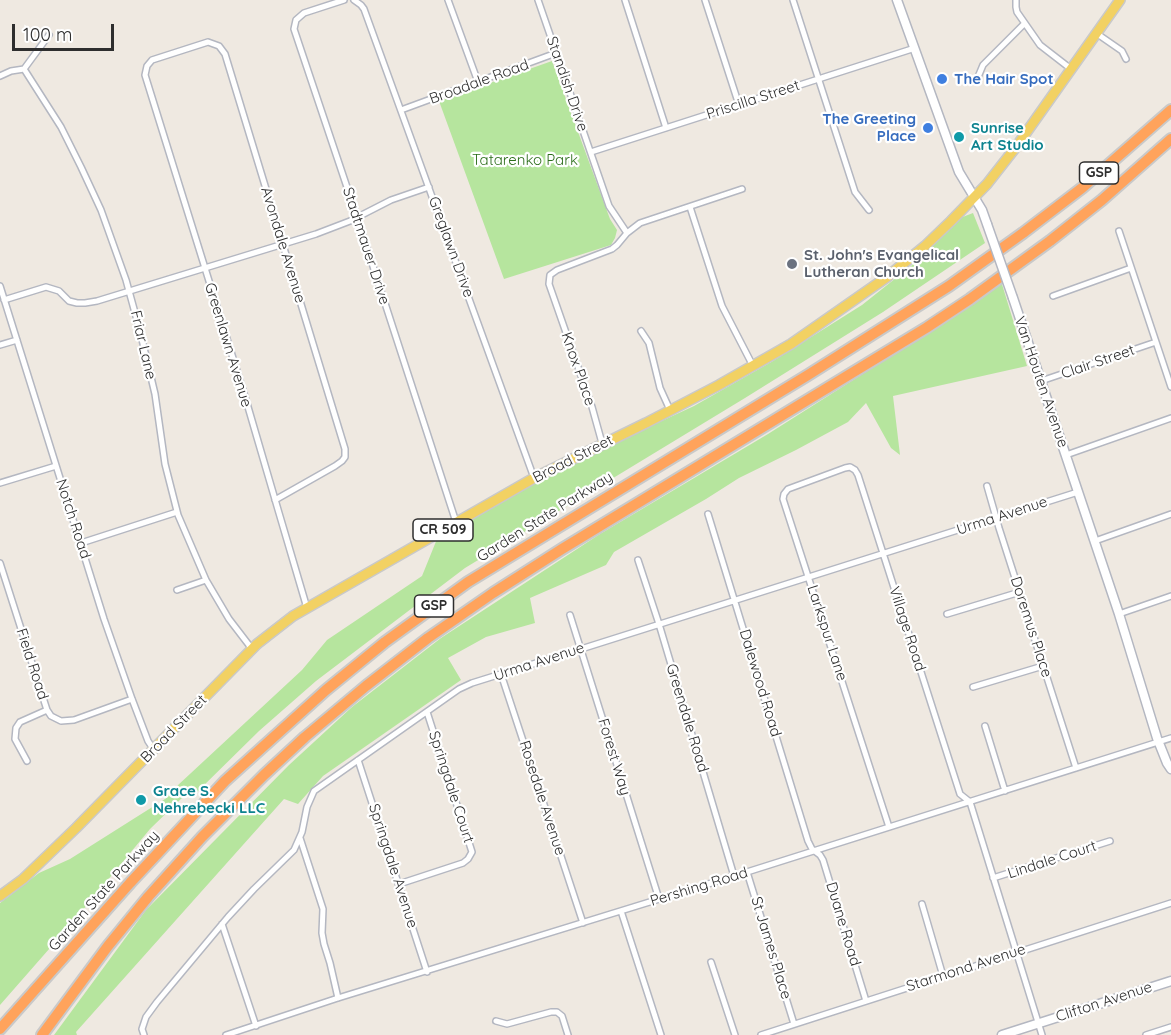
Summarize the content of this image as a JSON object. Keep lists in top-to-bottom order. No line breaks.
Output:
{"streets":{"highway":["GSP","Garden State Parkway"],"main road":["Van Houten Avenue","Broad Street","CR 509","Clifton Avenue"],"street":["Broadale Road","Standish Drive","Priscilla Street","Avondale Avenue","Stadtmauer Drive","Greglawn Drive","Friar Lane","Greenlawn Avenue","Clair Street","Knox Place","Urma Avenue","Notch Road","Doremus Place","Village Road","Larkspur Lane","Field Road","Dalewood Road","Greendale Road","Forest Way","Springdale Court","Rosedale Avenue","Lindale Court","Springdale Avenue","Pershing Road","Duane Road","St James Place","Starmond Avenue"]},"crossings":[["Broadale Road","Standish Drive"],["Broadale Road","Greglawn Drive"],["Standish Drive","Priscilla Street"],["Standish Drive","Knox Place"],["Priscilla Street","Van Houten Avenue"],["Avondale Avenue","Greenlawn Avenue"],["Stadtmauer Drive","Broad Street"],["Greglawn Drive","Broad Street"],["Friar Lane","Broad Street"],["Greenlawn Avenue","Broad Street"],["Clair Street","Van Houten Avenue"],["Knox Place","Broad Street"],["Van Houten Avenue","Broad Street"],["Van Houten Avenue","Urma Avenue"],["Van Houten Avenue","Pershing Road"],["Broad Street","Notch Road"],["Urma Avenue","Doremus Place"],["Urma Avenue","Village Road"],["Urma Avenue","Larkspur Lane"],["Urma Avenue","Dalewood Road"],["Urma Avenue","Greendale Road"],["Urma Avenue","Forest Way"],["Urma Avenue","Springdale Court"],["Urma Avenue","Rosedale Avenue"],["Urma Avenue","Springdale Avenue"],["Notch Road","Field Road"],["Doremus Place","Pershing Road"],["Village Road","Larkspur Lane"],["Village Road","Lindale Court"],["Village Road","Pershing Road"],["Village Road","Starmond Avenue"],["Village Road","Clifton Avenue"],["Larkspur Lane","Pershing Road"],["Dalewood Road","Pershing Road"],["Dalewood Road","Duane Road"],["Greendale Road","Pershing Road"],["Forest Way","Pershing Road"],["Springdale Court","Springdale Avenue"],["Rosedale Avenue","Pershing Road"],["Springdale Avenue","Pershing Road"],["Pershing Road","Duane Road"],["Pershing Road","St James Place"],["Duane Road","Starmond Avenue"],["St James Place","Starmond Avenue"]],"parks":["Tatarenko Park"],"places":["The Hair Spot","The Greeting Place","Sunrise Art Studio","St. John's Evangelical Lutheran Church","Grace S. Nehrebecki LLC"],"scale_bar":"100 m"}
